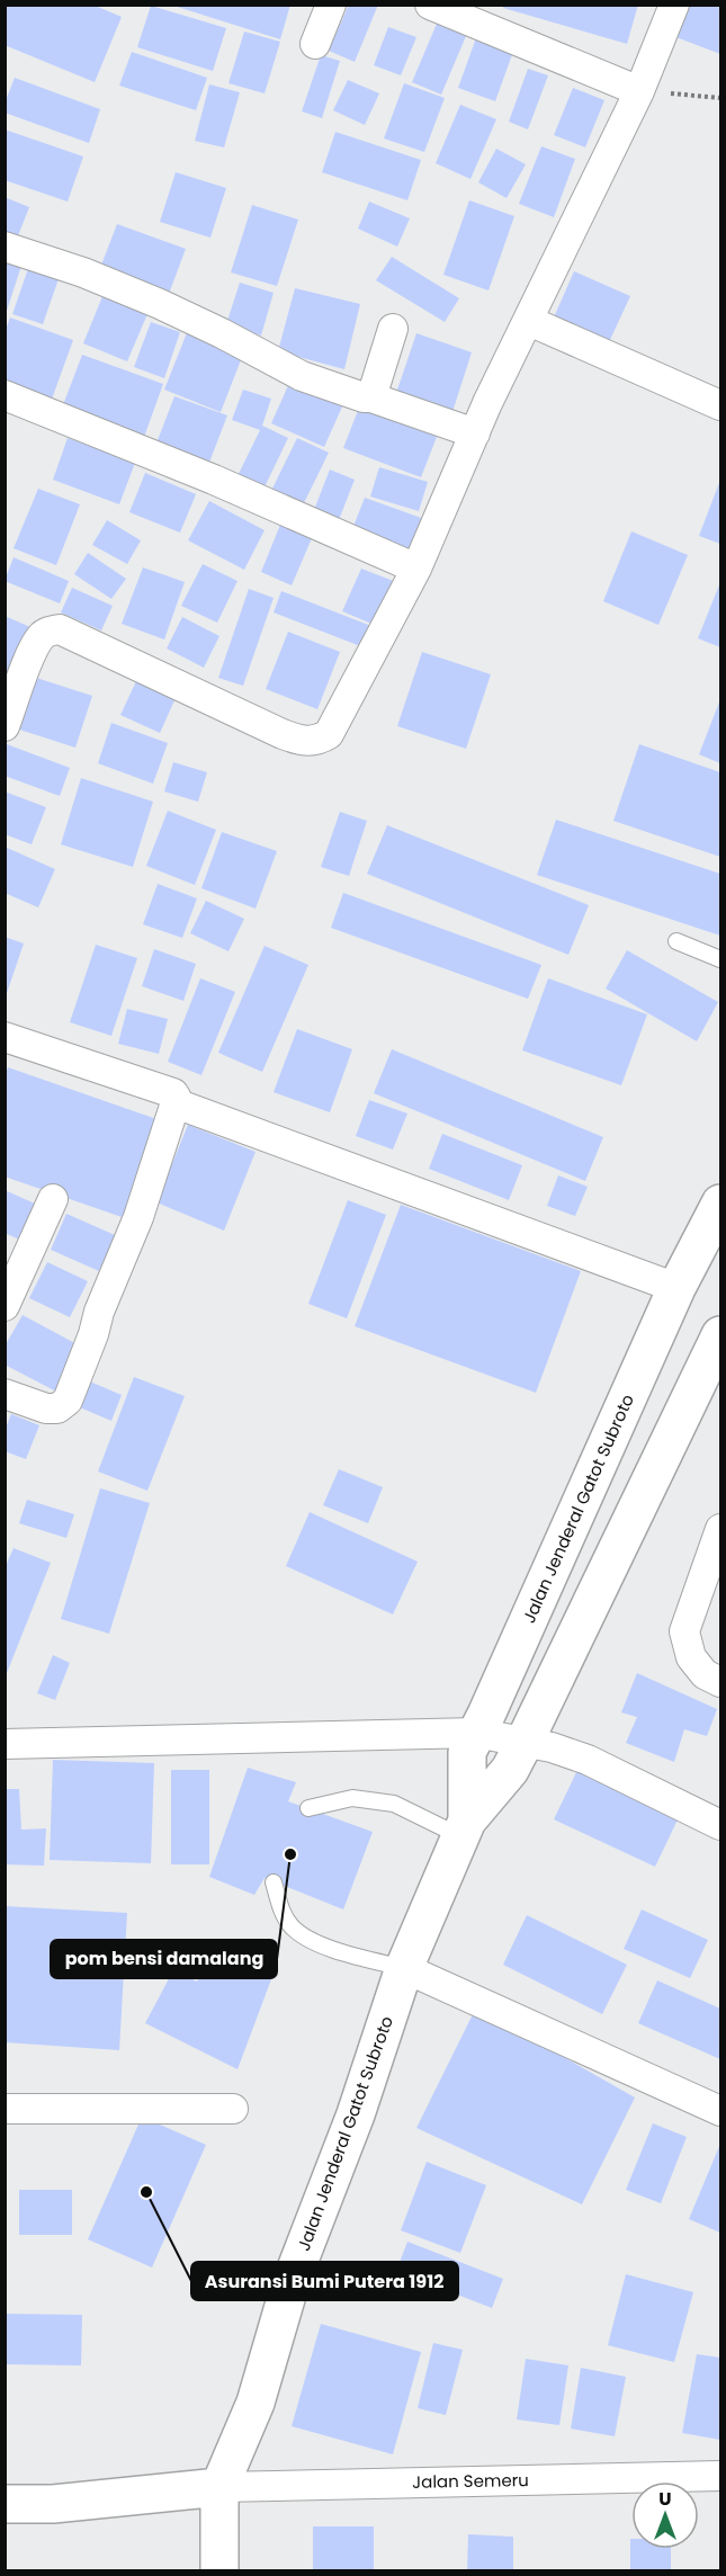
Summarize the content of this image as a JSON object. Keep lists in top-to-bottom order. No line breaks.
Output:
{"streets":{"main road":["Jalan Jenderal Gatot Subroto"],"street":["Jalan Semeru"]},"crossings":[["Jalan Jenderal Gatot Subroto","Jalan Semeru"]],"places":["pom bensi damalang","Asuransi Bumi Putera 1912"],"north":"top"}
